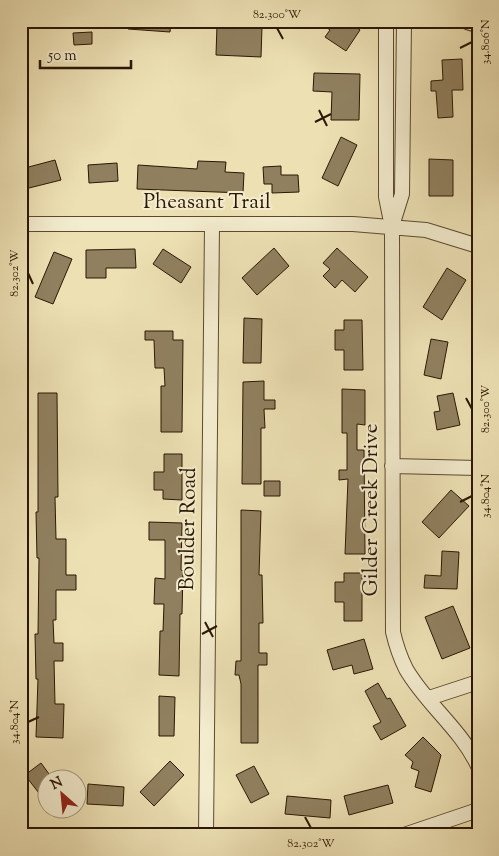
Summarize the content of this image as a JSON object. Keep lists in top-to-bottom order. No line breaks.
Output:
{"streets":{"street":["Pheasant Trail","Gilder Creek Drive","Boulder Road"]},"crossings":[["Pheasant Trail","Gilder Creek Drive"],["Pheasant Trail","Boulder Road"]],"scale_bar":"50 m","north":"top left","coordinates":["82.300°W","34.806°N","82.302°W","34.804°N"]}
